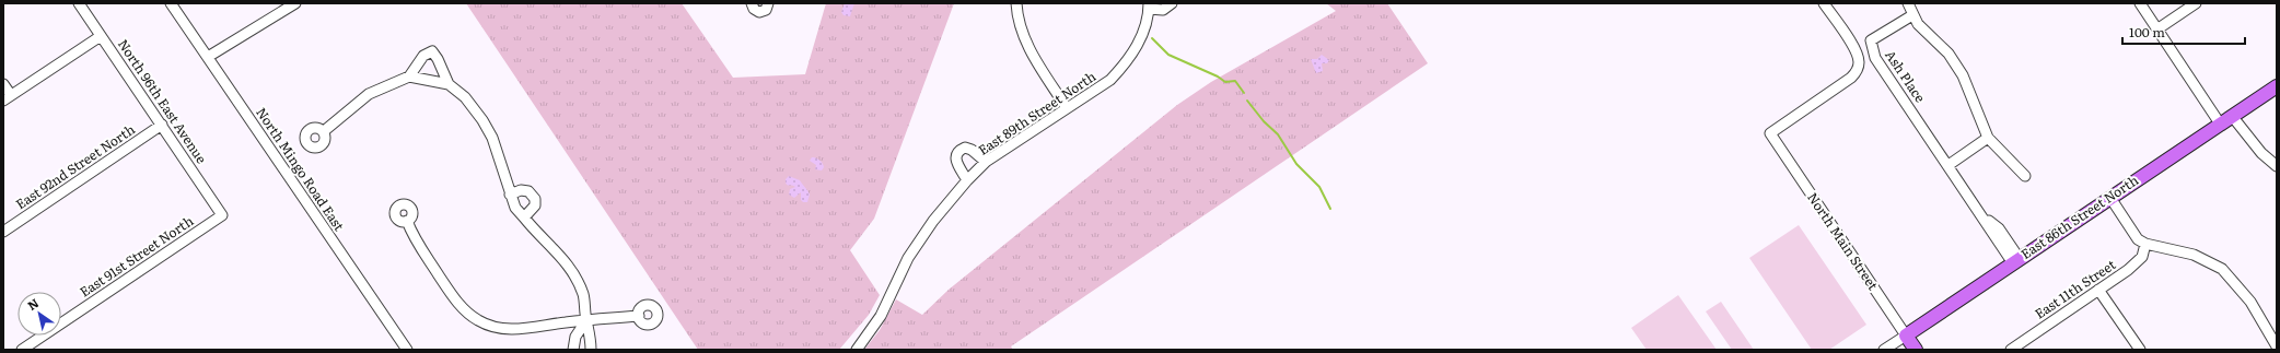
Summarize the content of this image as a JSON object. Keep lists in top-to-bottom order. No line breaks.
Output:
{"streets":{"main road":["East 86th Street North","North Main Street"],"street":["Ash Place","North 96th East Avenue","East 89th Street North","East 92nd Street North","North Mingo Road East","East 91st Street North","East 11th Street"]},"crossings":[["Ash Place","East 86th Street North"],["North 96th East Avenue","East 92nd Street North"],["North 96th East Avenue","East 91st Street North"],["East 86th Street North","North Main Street"]],"scale_bar":"100 m","north":"top left"}
